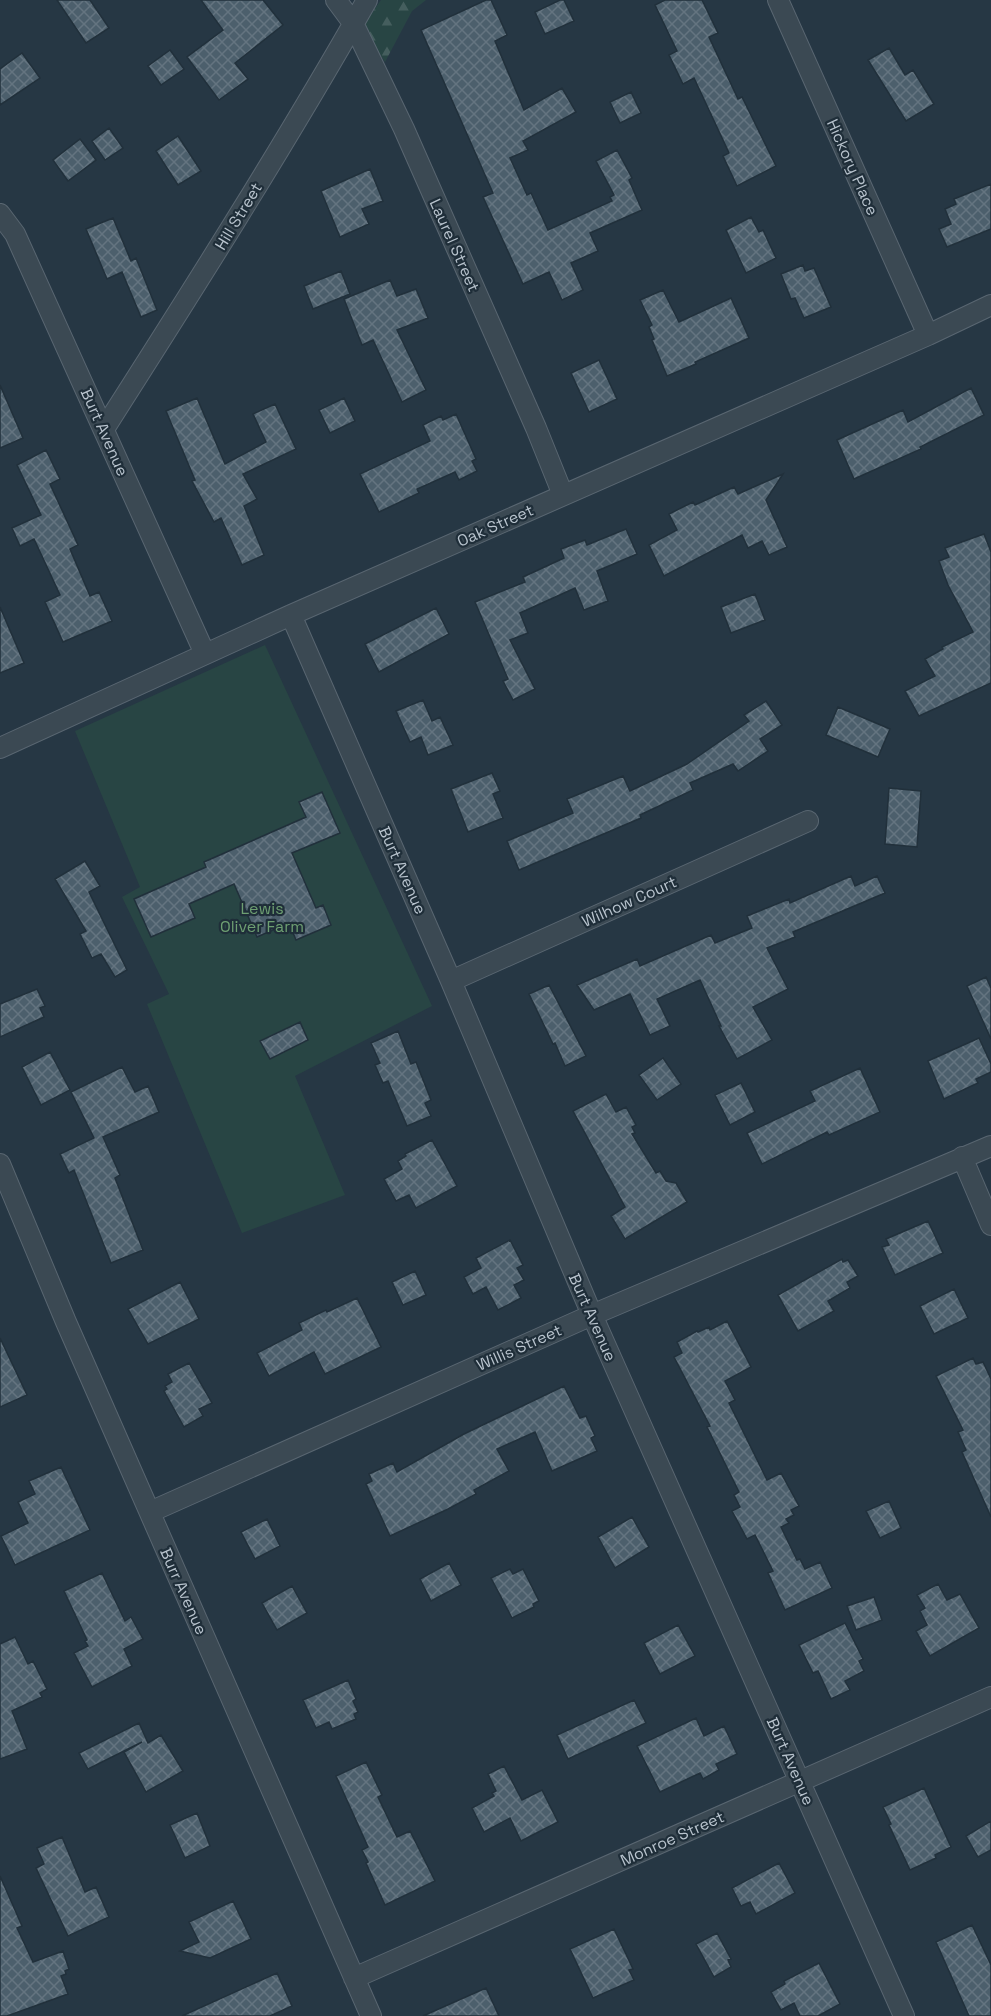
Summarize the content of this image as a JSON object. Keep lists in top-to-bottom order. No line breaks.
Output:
{"streets":{"street":["Hickory Place","Hill Street","Laurel Street","Burt Avenue","Oak Street","Wilhow Court","Willis Street","Burr Avenue","Monroe Street"]},"crossings":[["Hickory Place","Oak Street"],["Hill Street","Laurel Street"],["Hill Street","Burt Avenue"],["Laurel Street","Oak Street"],["Burt Avenue","Oak Street"],["Burt Avenue","Wilhow Court"],["Burt Avenue","Willis Street"],["Burt Avenue","Monroe Street"],["Willis Street","Burr Avenue"],["Burr Avenue","Monroe Street"]],"parks":["Lewis Oliver Farm"]}
